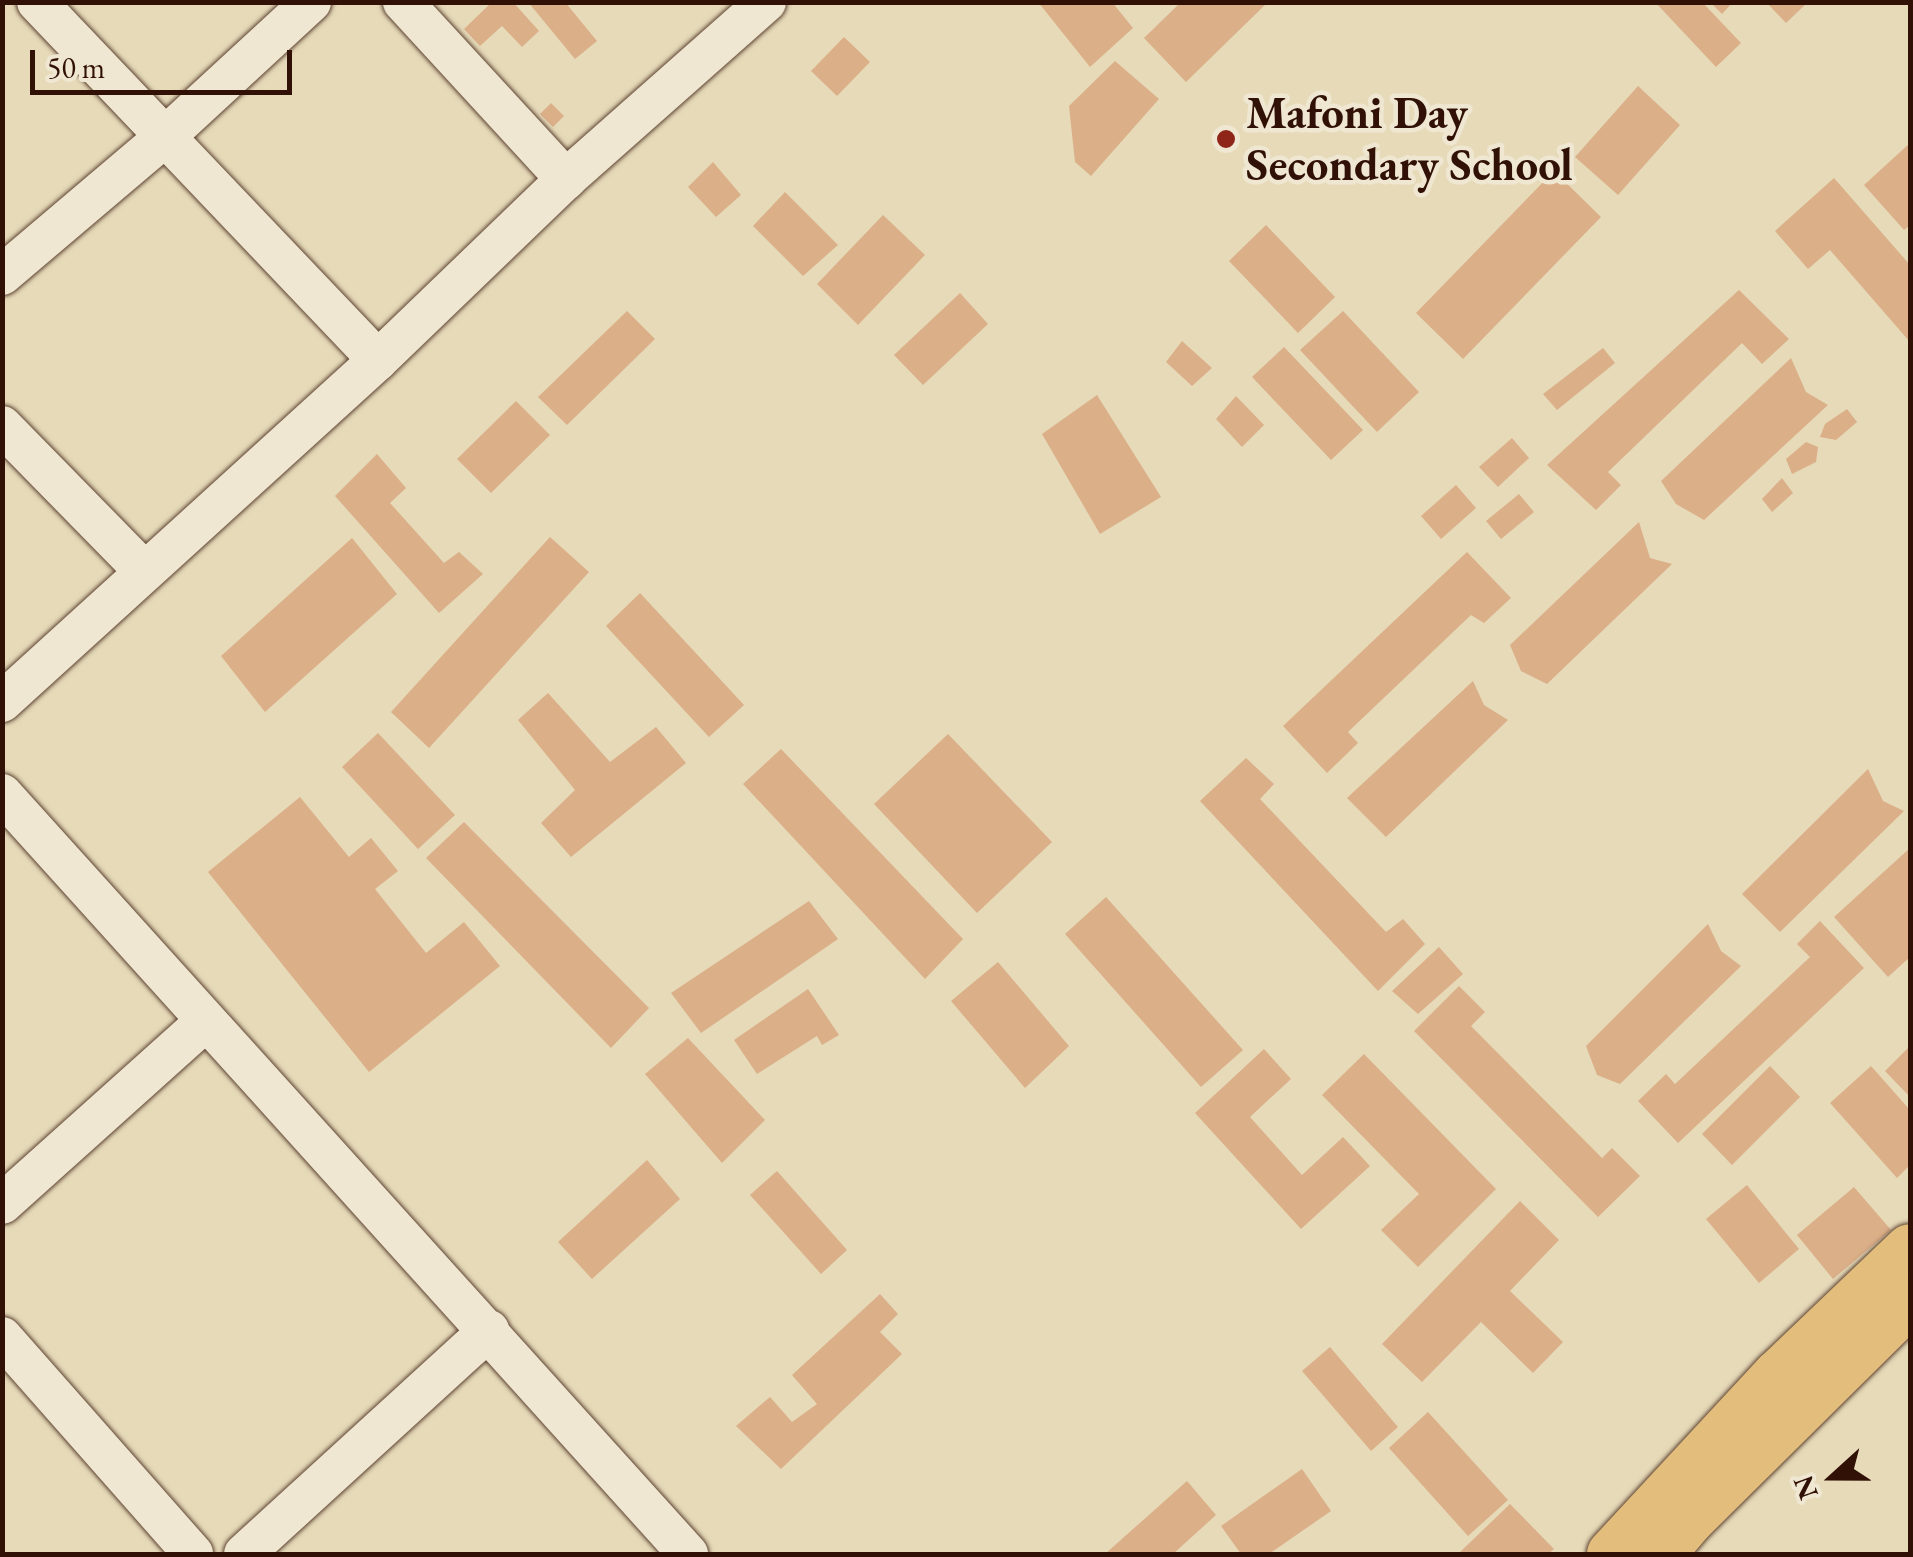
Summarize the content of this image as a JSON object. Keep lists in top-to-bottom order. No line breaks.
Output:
{"places":["Mafoni Day Secondary School"],"scale_bar":"50 m","north":"left"}
